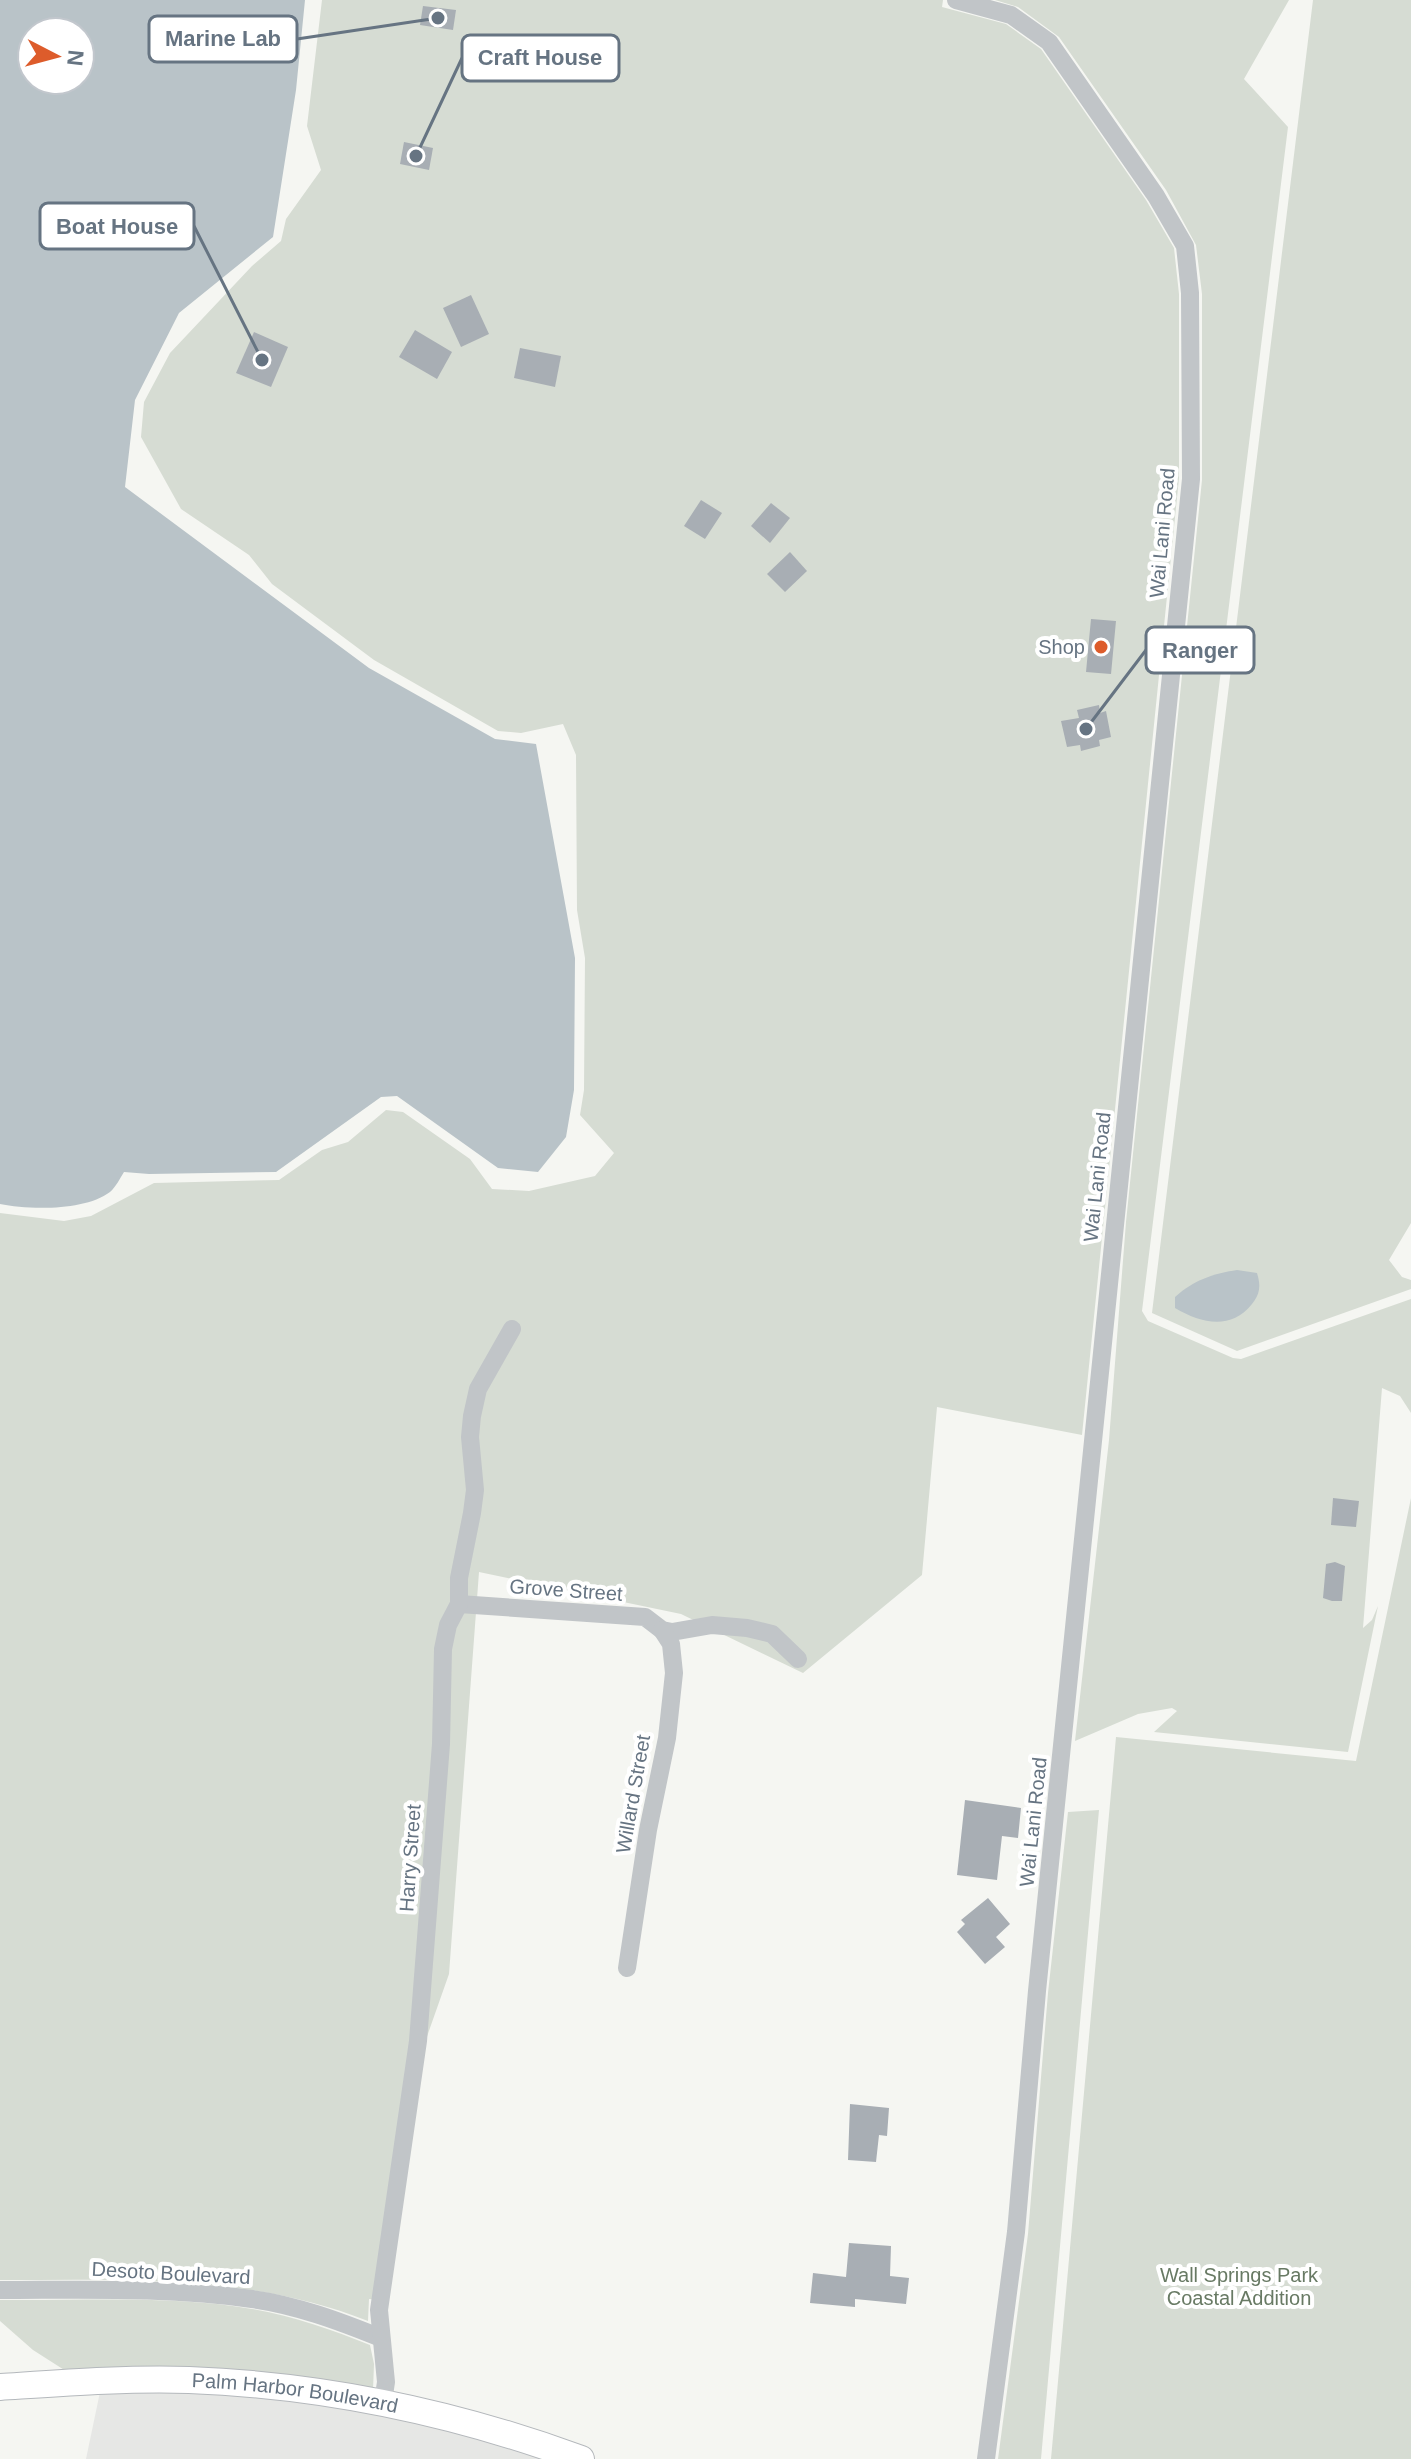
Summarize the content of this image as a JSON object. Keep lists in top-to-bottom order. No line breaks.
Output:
{"streets":{"main road":["Palm Harbor Boulevard"],"street":["Wai Lani Road","Grove Street","Willard Street","Harry Street","Desoto Boulevard"]},"crossings":[["Grove Street","Willard Street"],["Grove Street","Harry Street"],["Harry Street","Desoto Boulevard"],["Harry Street","Palm Harbor Boulevard"]],"parks":["Wall Springs Park Coastal Addition"],"places":["Marine Lab","Craft House","Boat House","Shop","Ranger"],"north":"right"}
